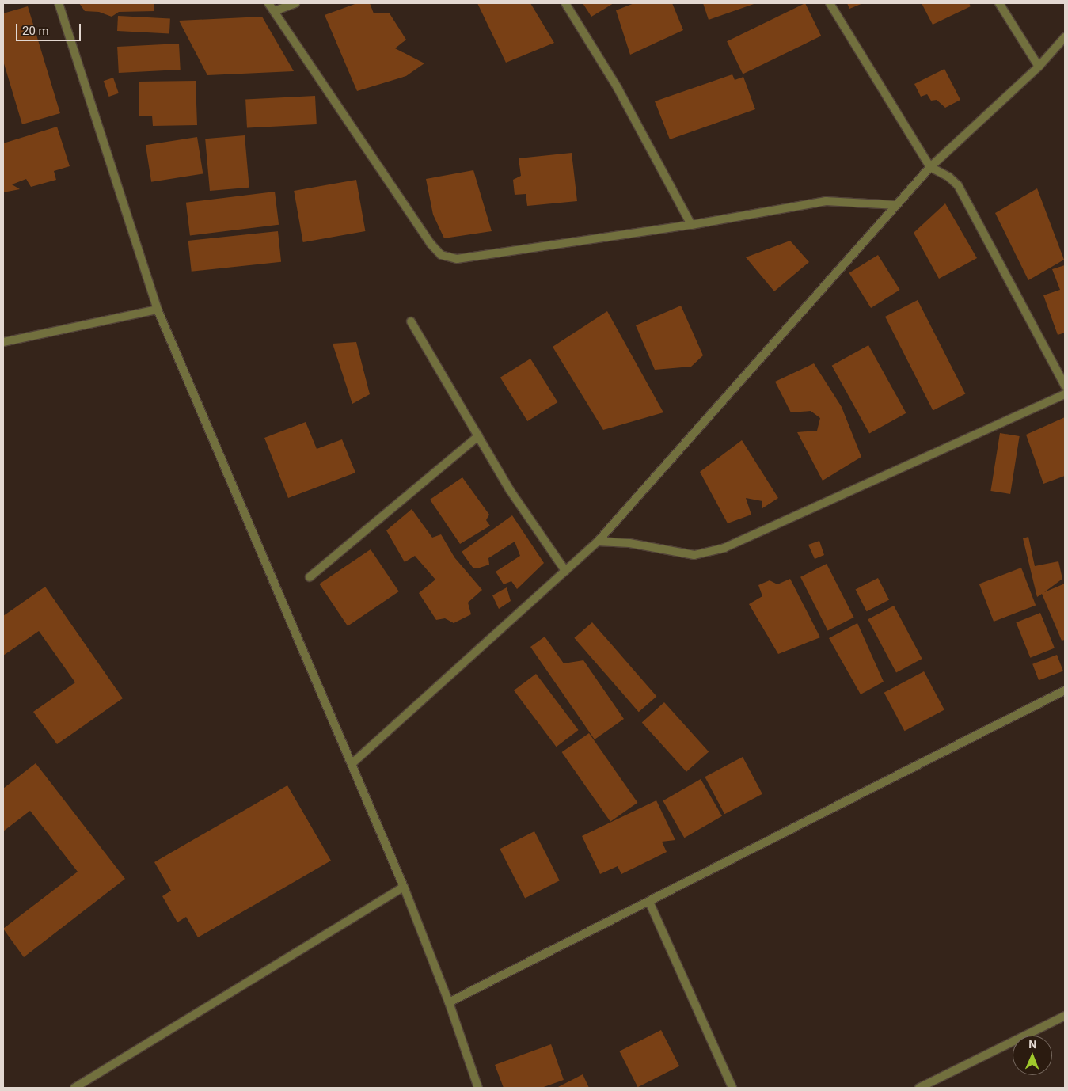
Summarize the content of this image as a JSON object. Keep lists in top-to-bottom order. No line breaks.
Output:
{"scale_bar":"20 m","north":"top"}
